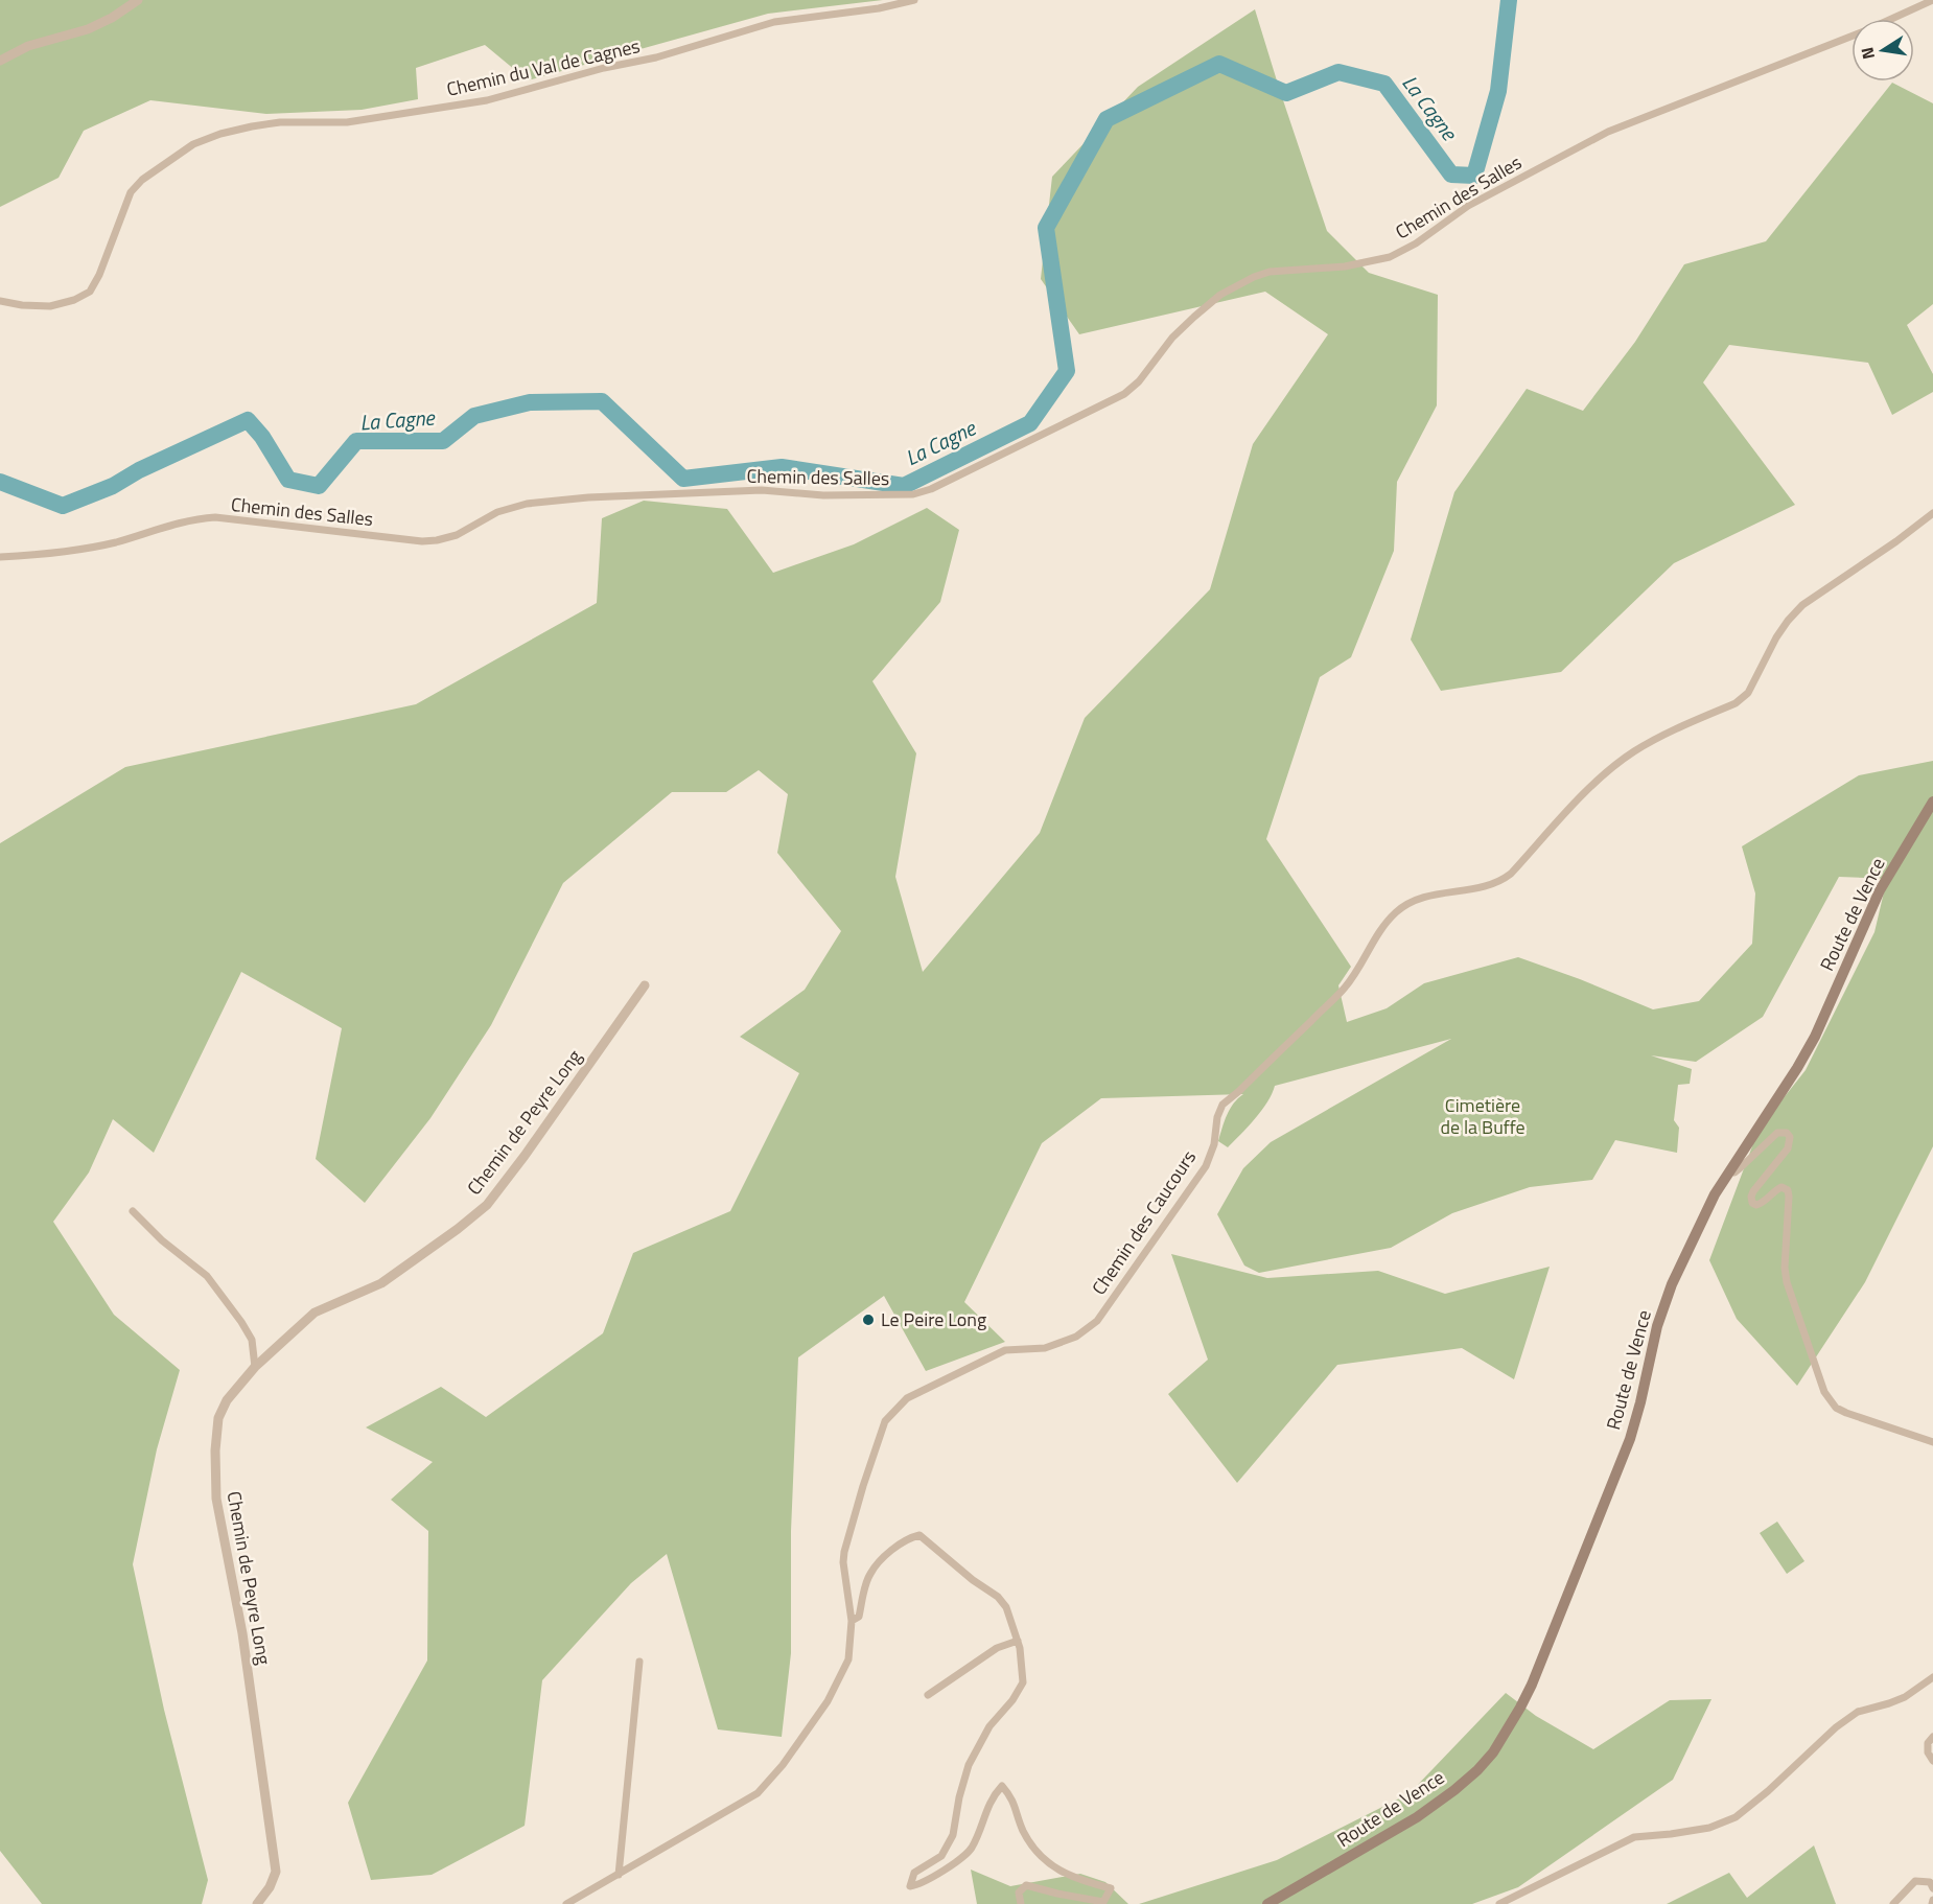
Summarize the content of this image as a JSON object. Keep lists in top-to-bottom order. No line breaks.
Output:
{"streets":{"main road":["Route de Vence"],"street":["Chemin du Val de Cagnes","Chemin des Salles","Chemin de Peyre Long","Chemin des Caucours"]},"water":["La Cagne"],"parks":["Cimetière de la Buffe"],"places":["Le Peire Long"],"north":"left"}
